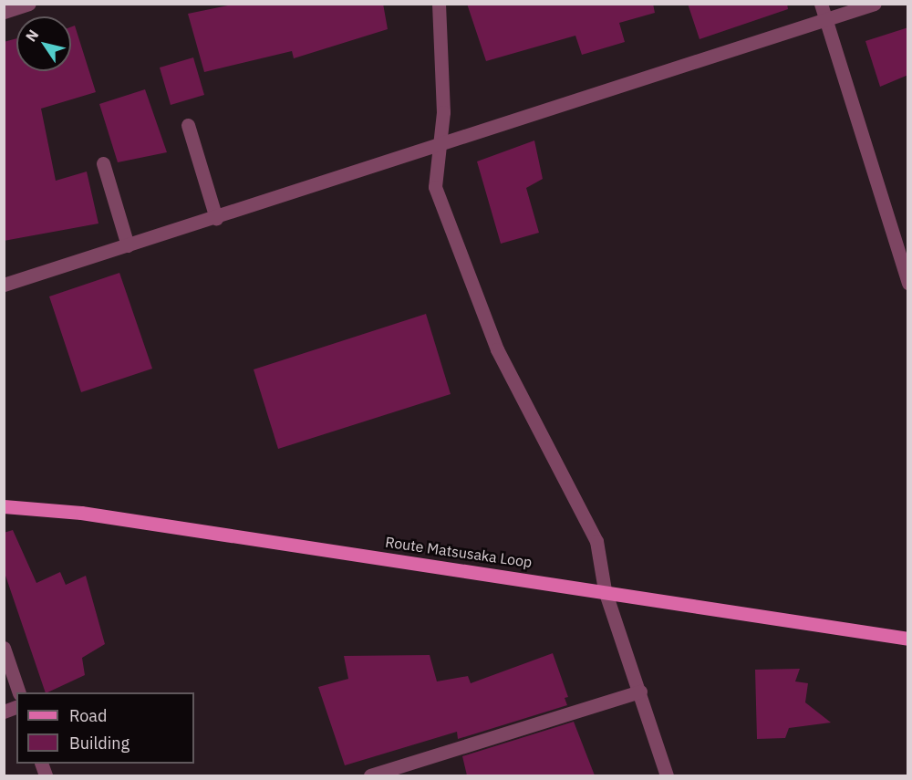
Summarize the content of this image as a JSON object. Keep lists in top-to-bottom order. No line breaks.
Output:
{"streets":{"main road":["Route Matsusaka Loop"]},"legend":["Road","Building"],"north":"top left"}
